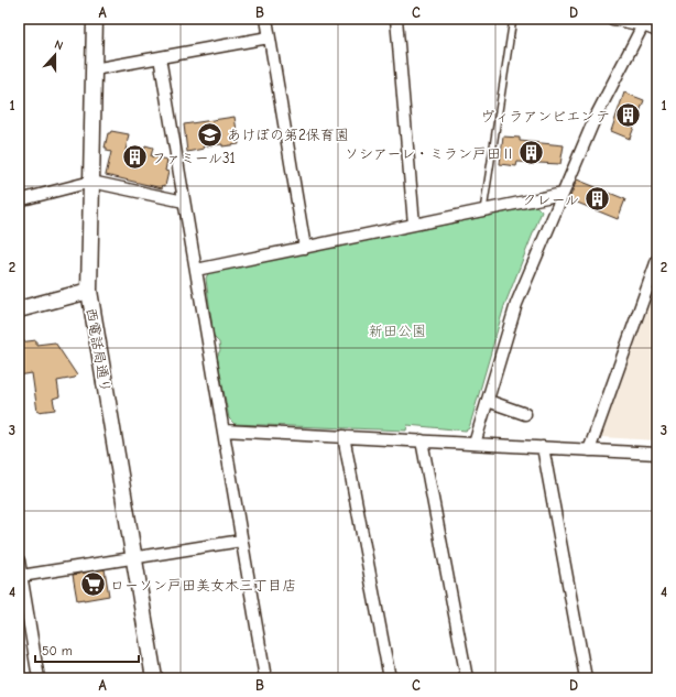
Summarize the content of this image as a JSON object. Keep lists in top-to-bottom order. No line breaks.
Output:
{"streets":{"street":["西電話局通り"]},"parks":["新田公園"],"places":{"building":["ヴィラアンビエンテ","ソシアーレ・ミラン戸田Ⅱ","ファミール31","クレール"],"school or university":["あけぼの第2保育園"],"supermarket":["ローソン戸田美女木三丁目店"]},"scale_bar":"50 m","north":"top","grid":{"columns":["A","B","C","D"],"rows":["1","2","3","4"]}}
